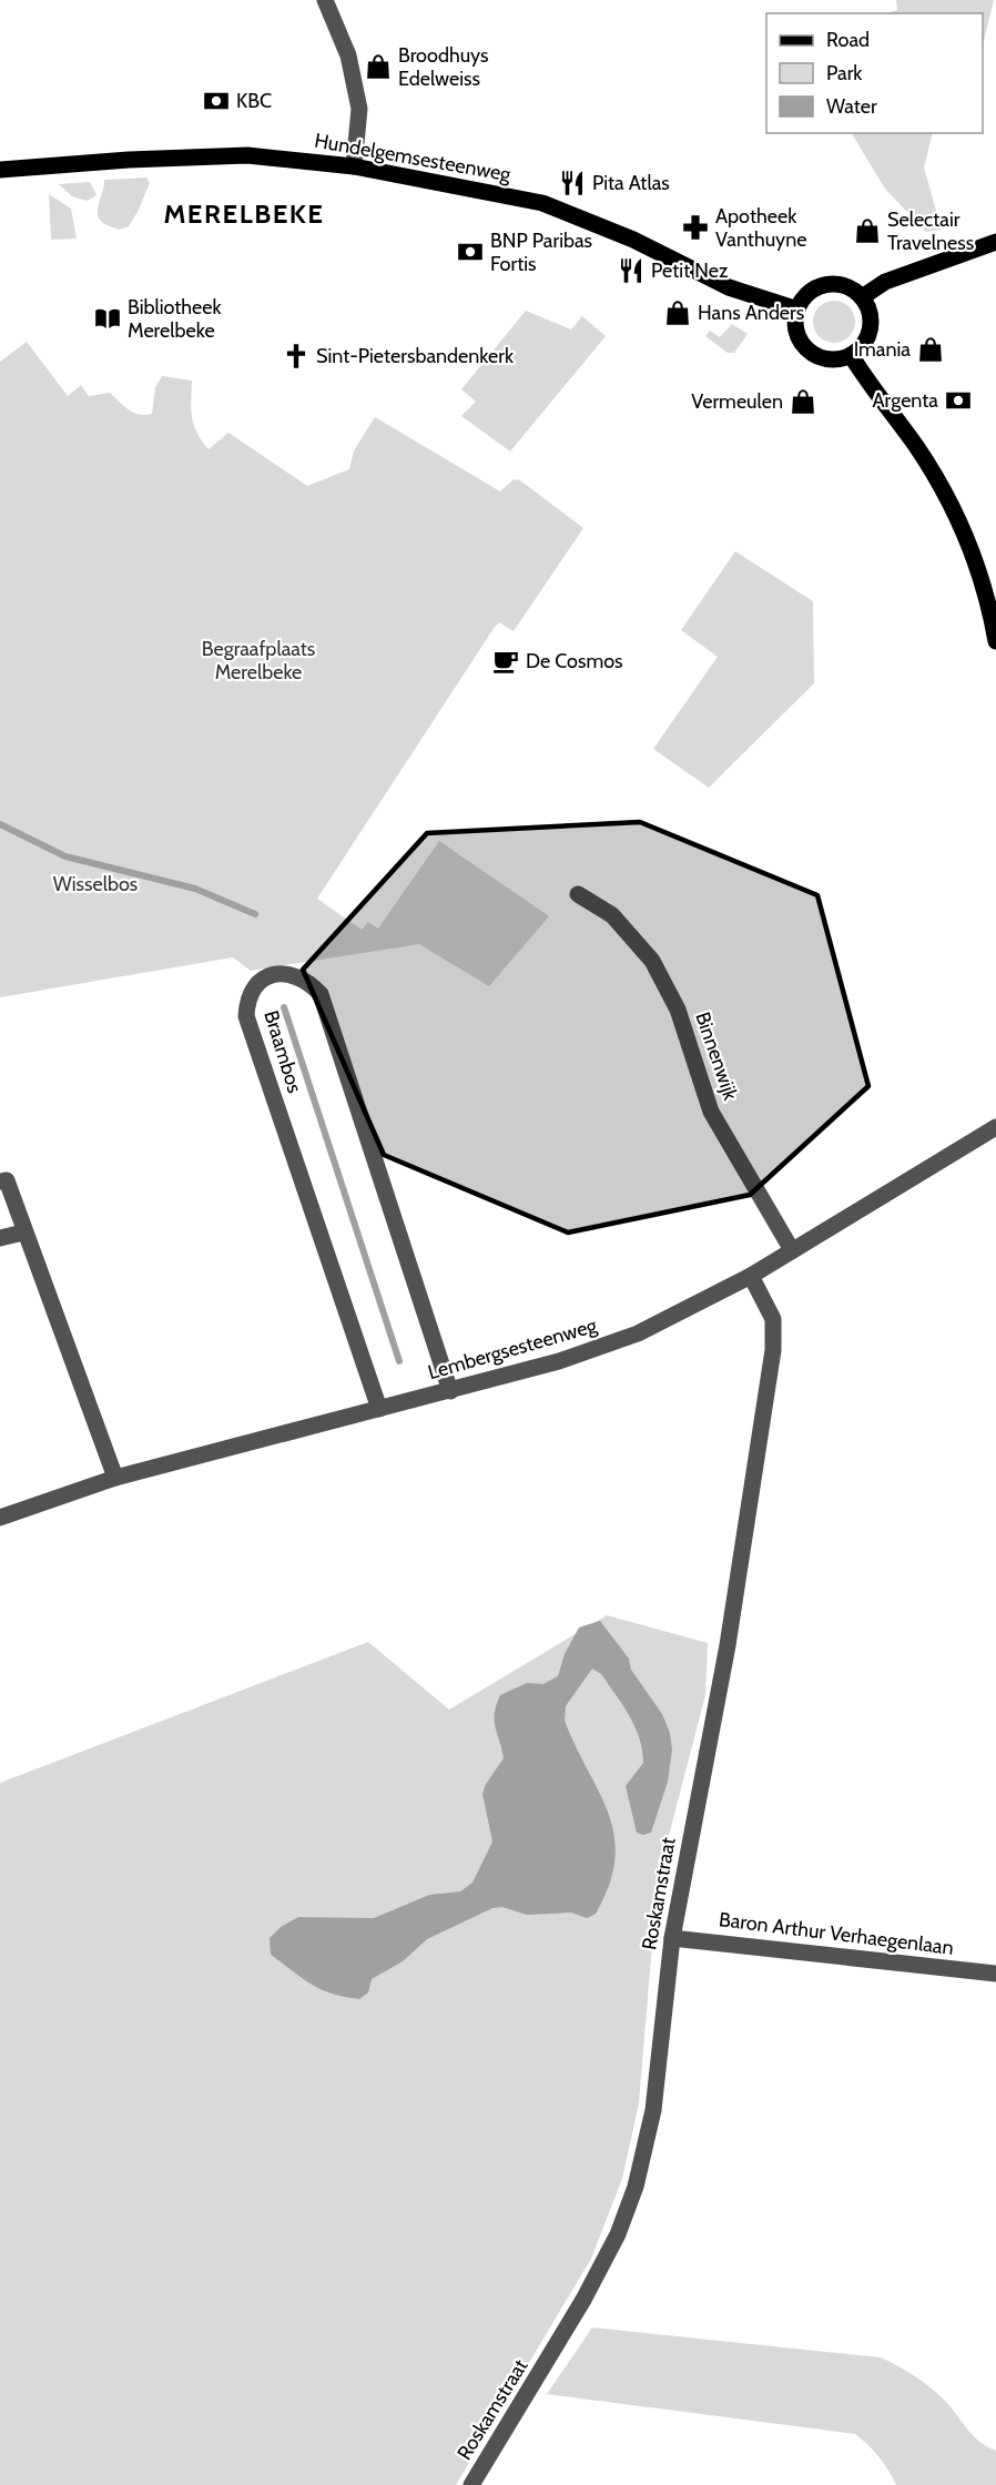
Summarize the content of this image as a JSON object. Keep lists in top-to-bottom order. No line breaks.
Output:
{"streets":{"main road":["Hundelgemsesteenweg"],"street":["Braambos","Binnenwijk","Lembergsesteenweg","Roskamstraat","Baron Arthur Verhaegenlaan"]},"crossings":[["Braambos","Lembergsesteenweg"],["Binnenwijk","Lembergsesteenweg"],["Lembergsesteenweg","Roskamstraat"],["Roskamstraat","Baron Arthur Verhaegenlaan"]],"districts":["MERELBEKE"],"parks":["Begraafplaats Merelbeke","Wisselbos"],"places":{"shop":["Broodhuys Edelweiss","Selectair Travelness","Hans Anders","Imania","Vermeulen"],"bank":["KBC","BNP Paribas Fortis","Argenta"],"restaurant":["Pita Atlas","Petit Nez"],"pharmacy":["Apotheek Vanthuyne"],"library":["Bibliotheek Merelbeke"],"church":["Sint-Pietersbandenkerk"],"cafe":["De Cosmos"]},"legend":["Road","Park","Water"]}
